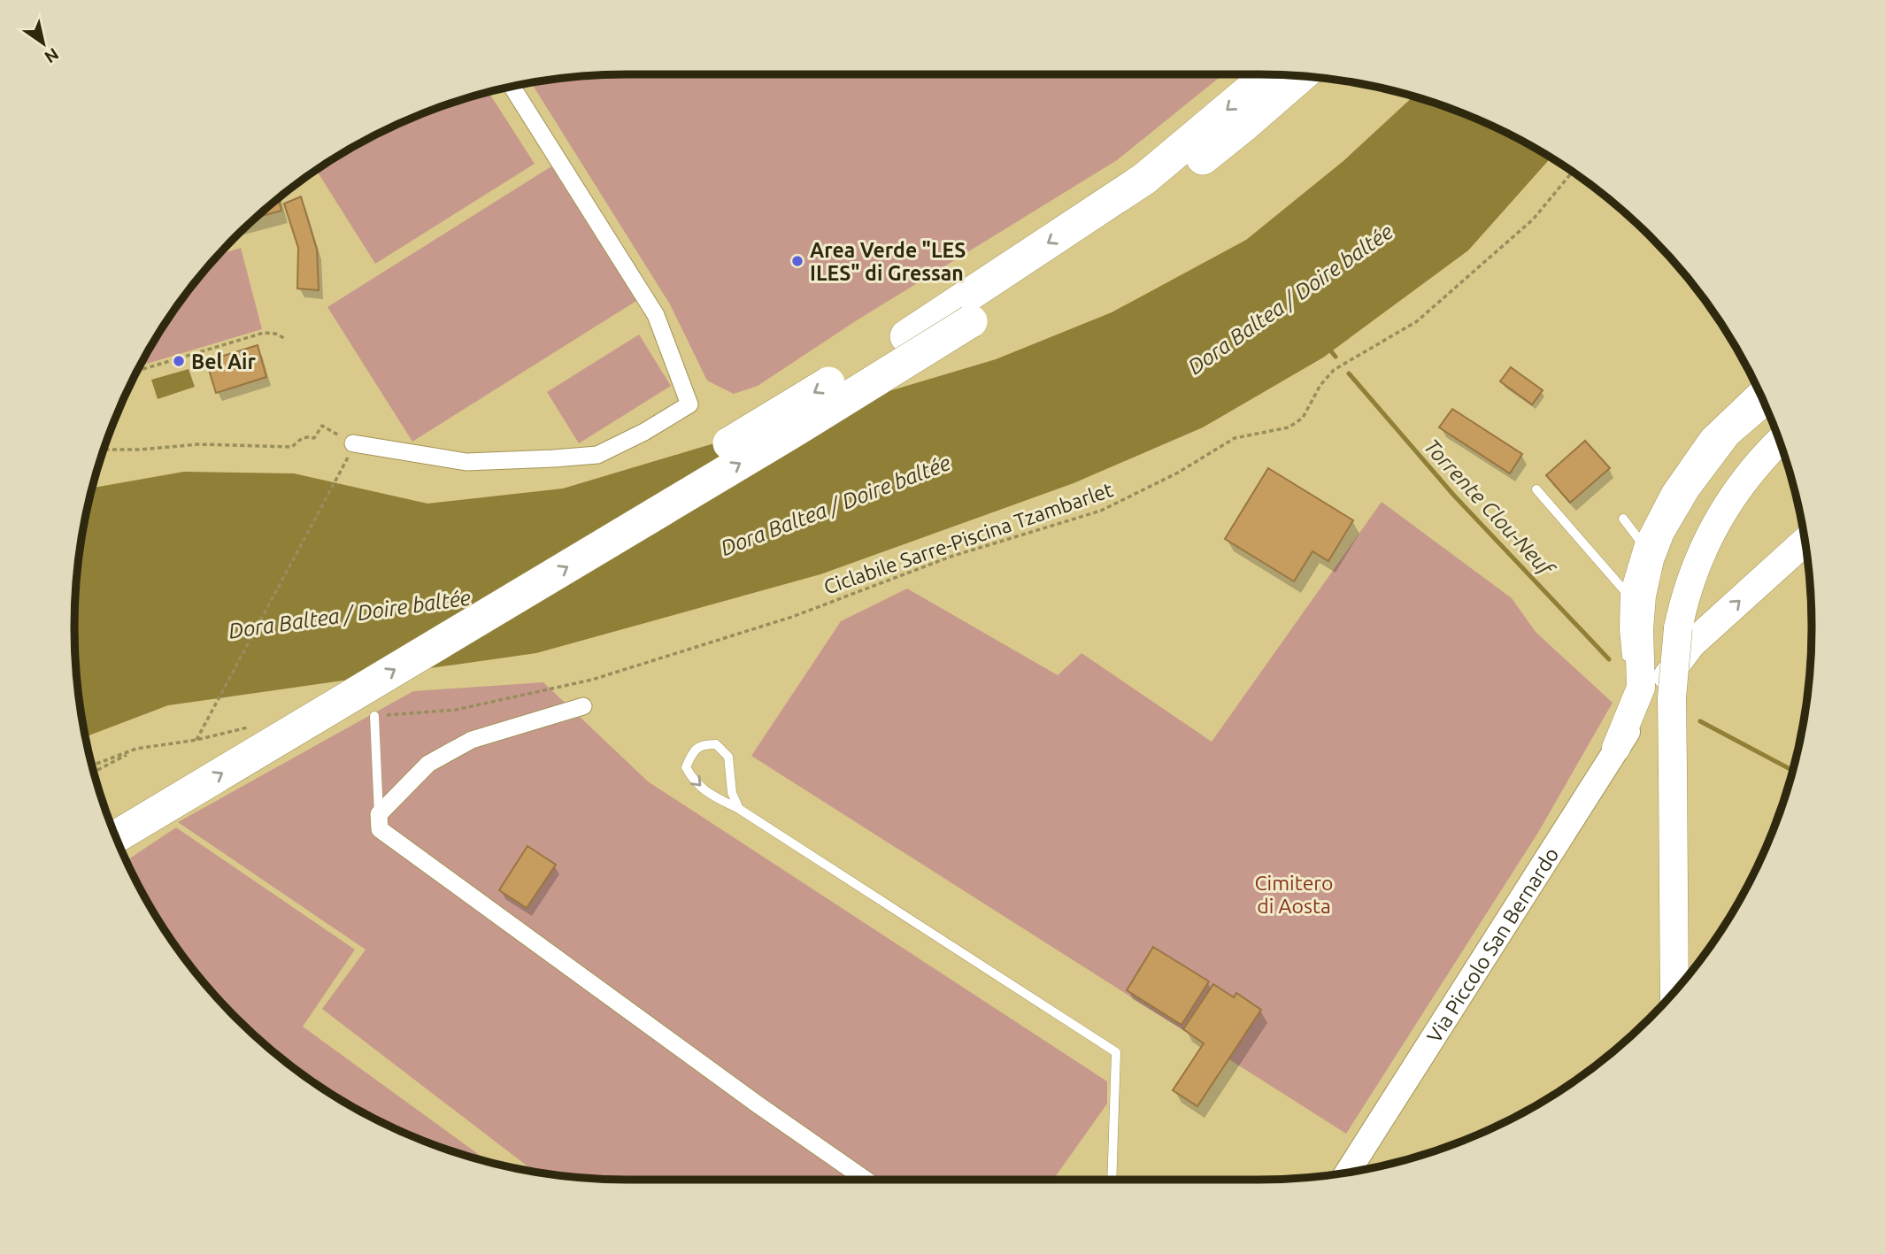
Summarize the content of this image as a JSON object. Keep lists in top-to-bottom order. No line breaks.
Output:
{"streets":{"street":["Via Piccolo San Bernardo"],"path":["Ciclabile Sarre-Piscina Tzambarlet"]},"water":["Dora Baltea / Doire baltée","Torrente Clou-Neuf"],"parks":["Cimitero di Aosta"],"places":["Area Verde \"LES ILES\" di Gressan","Bel Air"],"north":"bottom right"}
